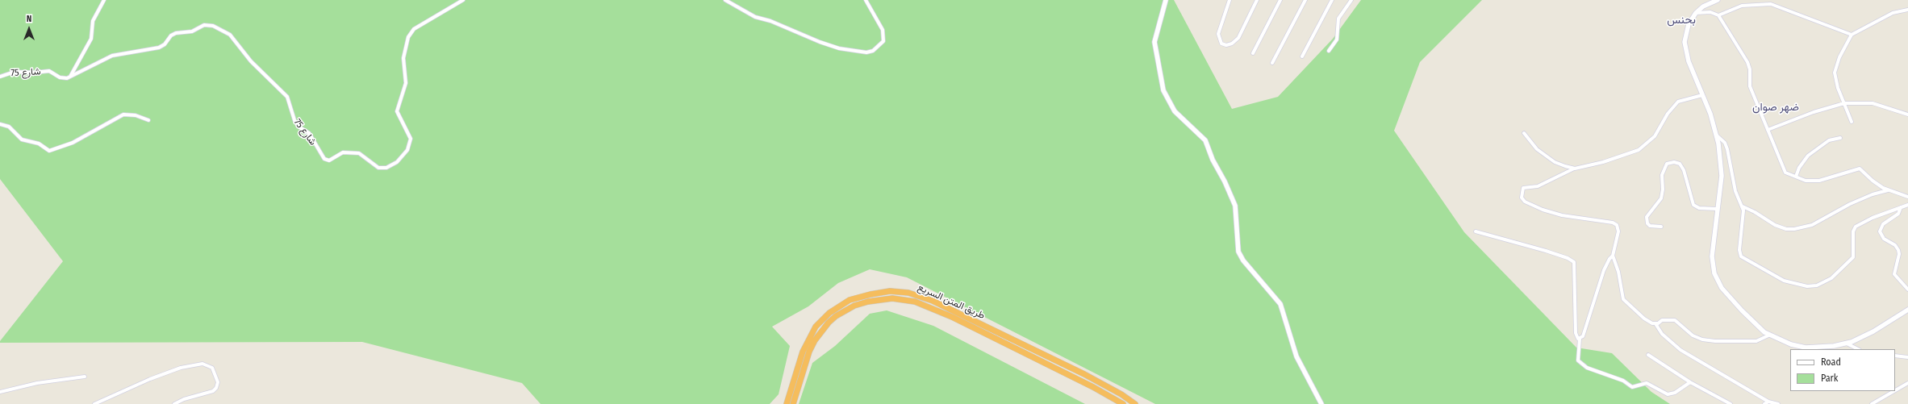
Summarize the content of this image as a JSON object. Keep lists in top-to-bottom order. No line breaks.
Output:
{"streets":{"highway":["طريق المتن السريع"],"street":["شارع 75"]},"districts":["بحنس","ضهر صوان"],"legend":["Road","Park"],"north":"top"}
